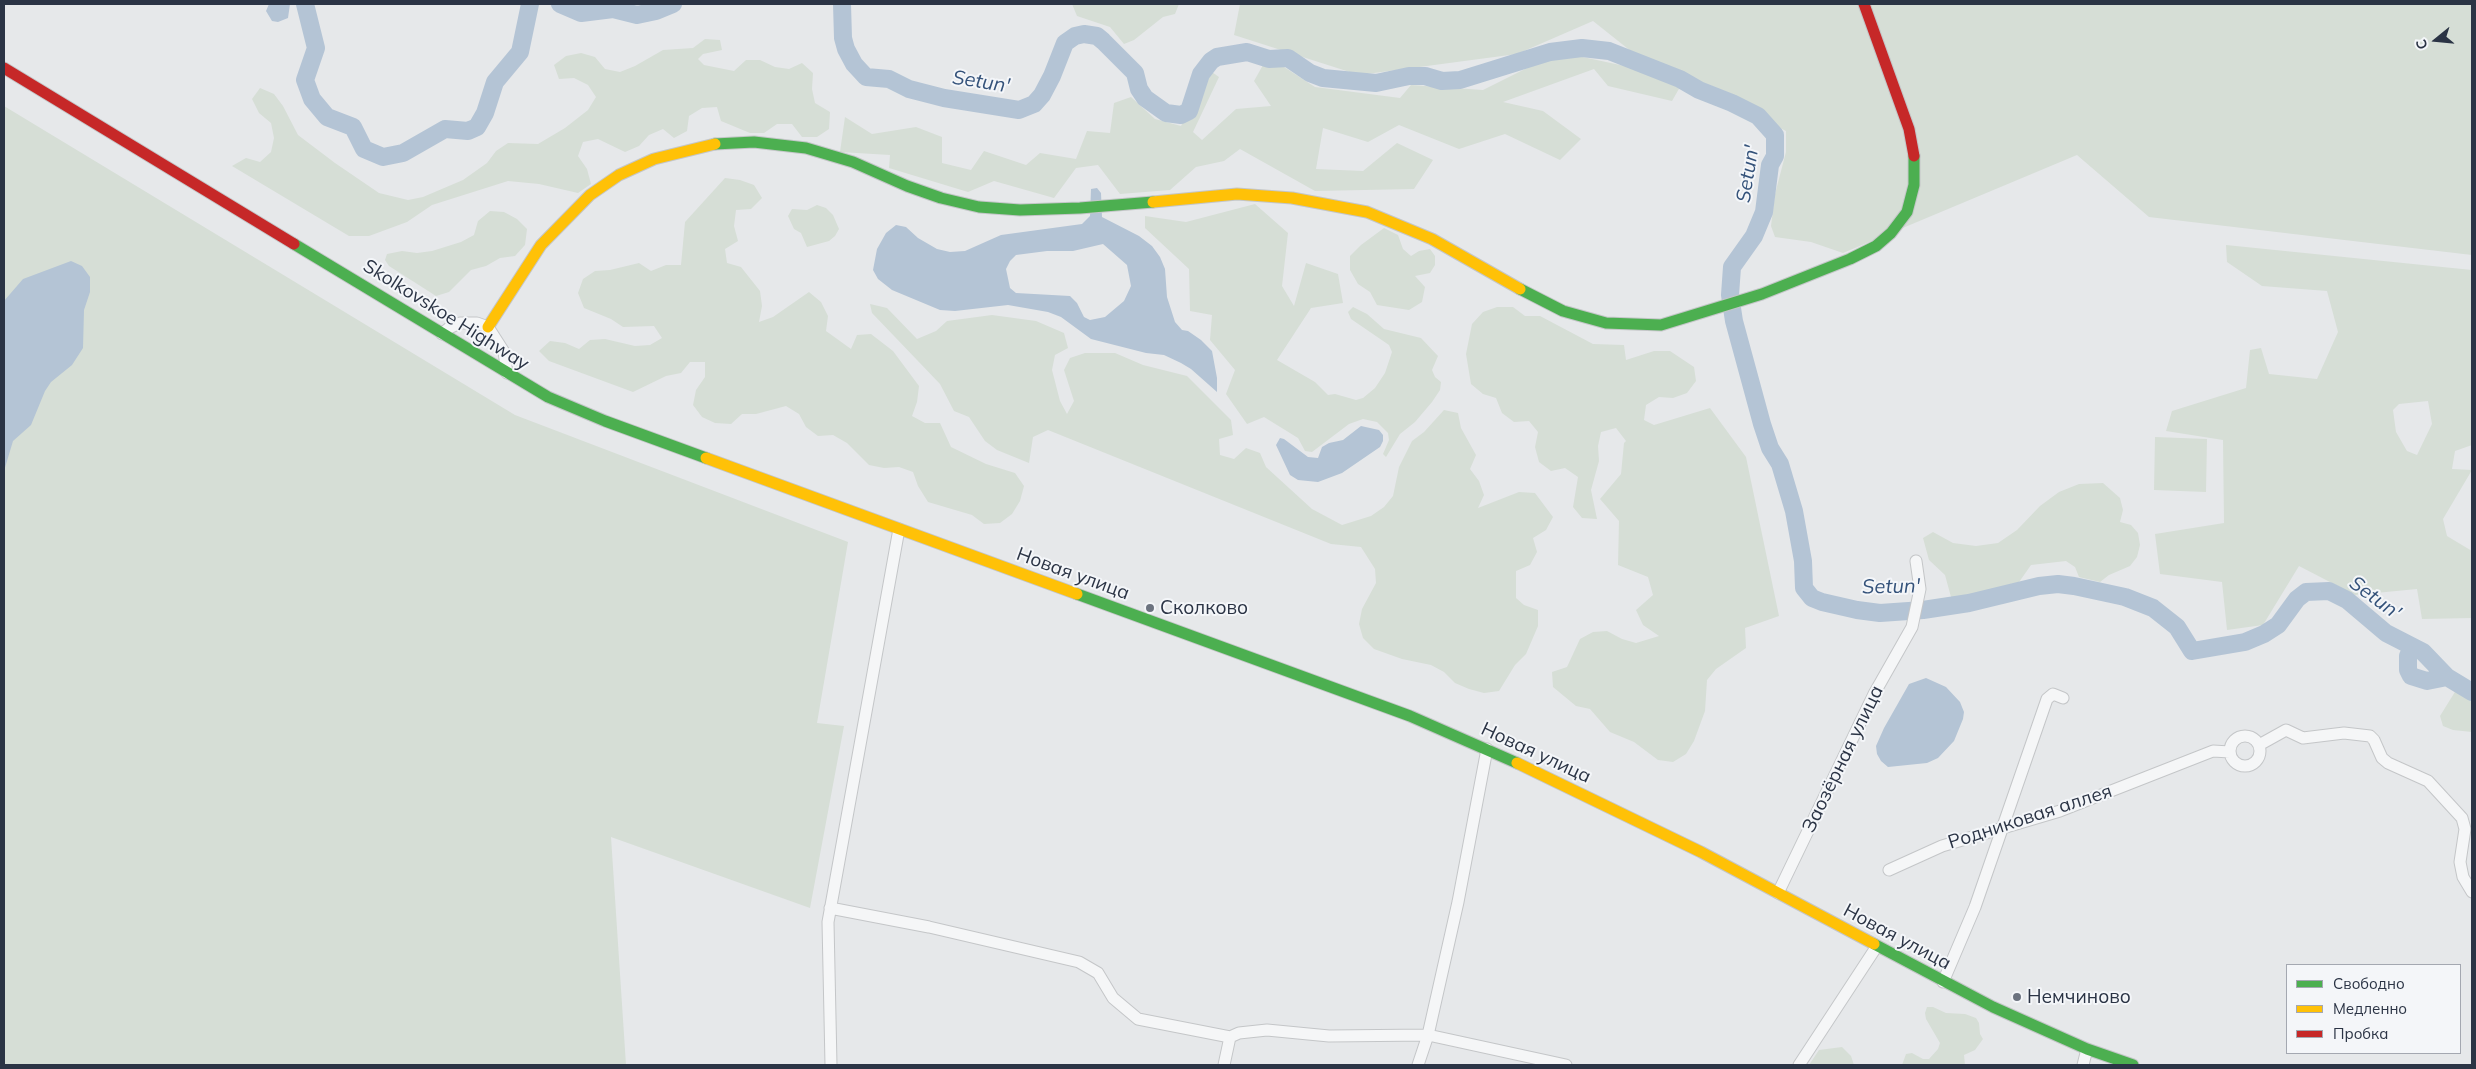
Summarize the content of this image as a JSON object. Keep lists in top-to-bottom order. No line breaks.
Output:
{"streets":{"street":["Skolkovskoe Highway","Новая улица","Заозёрная улица","Родниковая аллея"]},"crossings":[["Skolkovskoe Highway","Новая улица"],["Новая улица","Заозёрная улица"]],"water":["Setun'"],"places":["Сколково","Немчиново"],"legend":["Свободно","Медленно","Пробка"],"north":"left"}
